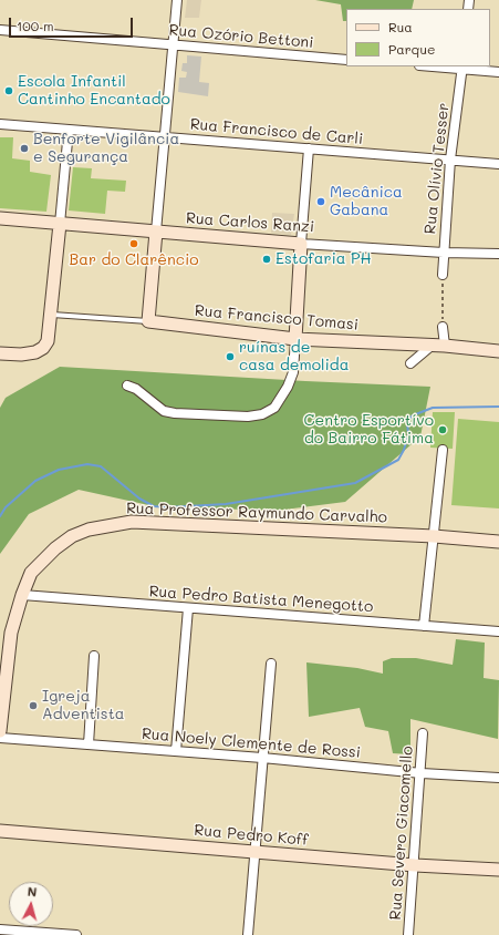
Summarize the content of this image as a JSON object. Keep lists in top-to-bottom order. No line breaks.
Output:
{"streets":{"street":["Rua Ozório Bettoni","Rua Francisco de Carli","Rua Olívio Tesser","Rua Carlos Ranzi","Rua Francisco Tomasi","Rua Professor Raymundo Carvalho","Rua Pedro Batista Menegotto","Rua Noely Clemente de Rossi","Rua Severo Giacomello","Rua Pedro Koff"]},"crossings":[["Rua Francisco de Carli","Rua Olívio Tesser"],["Rua Olívio Tesser","Rua Carlos Ranzi"],["Rua Professor Raymundo Carvalho","Rua Pedro Batista Menegotto"],["Rua Noely Clemente de Rossi","Rua Severo Giacomello"],["Rua Severo Giacomello","Rua Pedro Koff"]],"places":["Escola Infantil Cantinho Encantado","Benforte Vigilância e Segurança","Mecânica Gabana","Bar do Clarêncio","Estofaria PH","ruínas de casa demolida","Centro Esportívo do Bairro Fátima","Igreja Adventista"],"legend":["Rua","Parque"],"scale_bar":"100 m","north":"top"}
